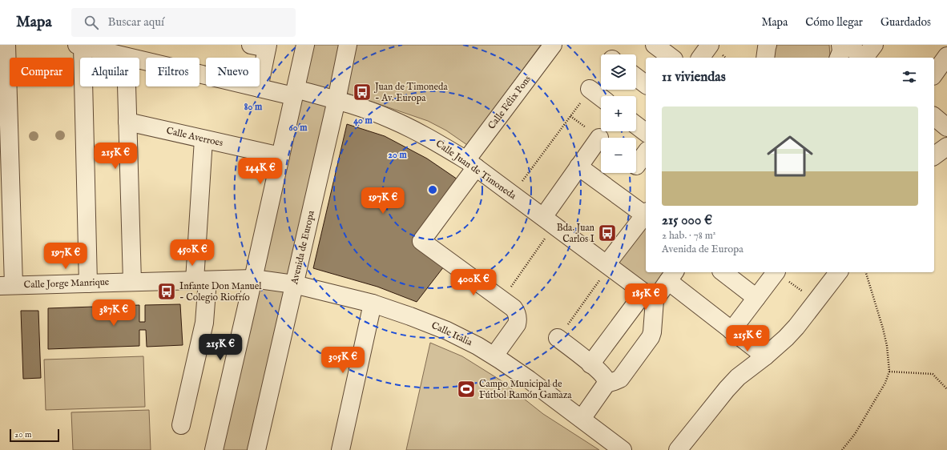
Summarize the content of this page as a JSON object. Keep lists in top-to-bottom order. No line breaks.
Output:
{"streets":{"street":["Calle Félix Pons","Calle Averroes","Calle Juan de Timoneda","Avenida de Europa","Calle Jorge Manrique","Calle Italia"]},"crossings":[["Calle Félix Pons","Calle Juan de Timoneda"],["Calle Juan de Timoneda","Avenida de Europa"],["Avenida de Europa","Calle Italia"],["Calle Jorge Manrique","Calle Italia"]],"places":{"bus stop":["Juan de Timoneda - Av. Europa","Bda. Juan Carlos I","Infante Don Manuel - Colegio Riofrío"],"sports":["Campo Municipal de Fútbol Ramón Gamaza"]},"scale_bar":"20 m","page":{"header":"Mapa","search":"Buscar aquí","nav":["Mapa","Cómo llegar","Guardados"],"map_buttons":["+","−"],"chip":["Comprar","Alquilar","Filtros","Nuevo"],"heading":"11 viviendas","list":[{"name":"215 000 €","note":"2 hab. · 78 m² · Avenida de Europa"}],"price":["215K €","144K €","197K €","450K €","197K €","400K €","185K €","387K €","215K €","215K €","305K €"],"scale":"20 m"},"rings":["80 m","40 m","60 m","20 m"]}
